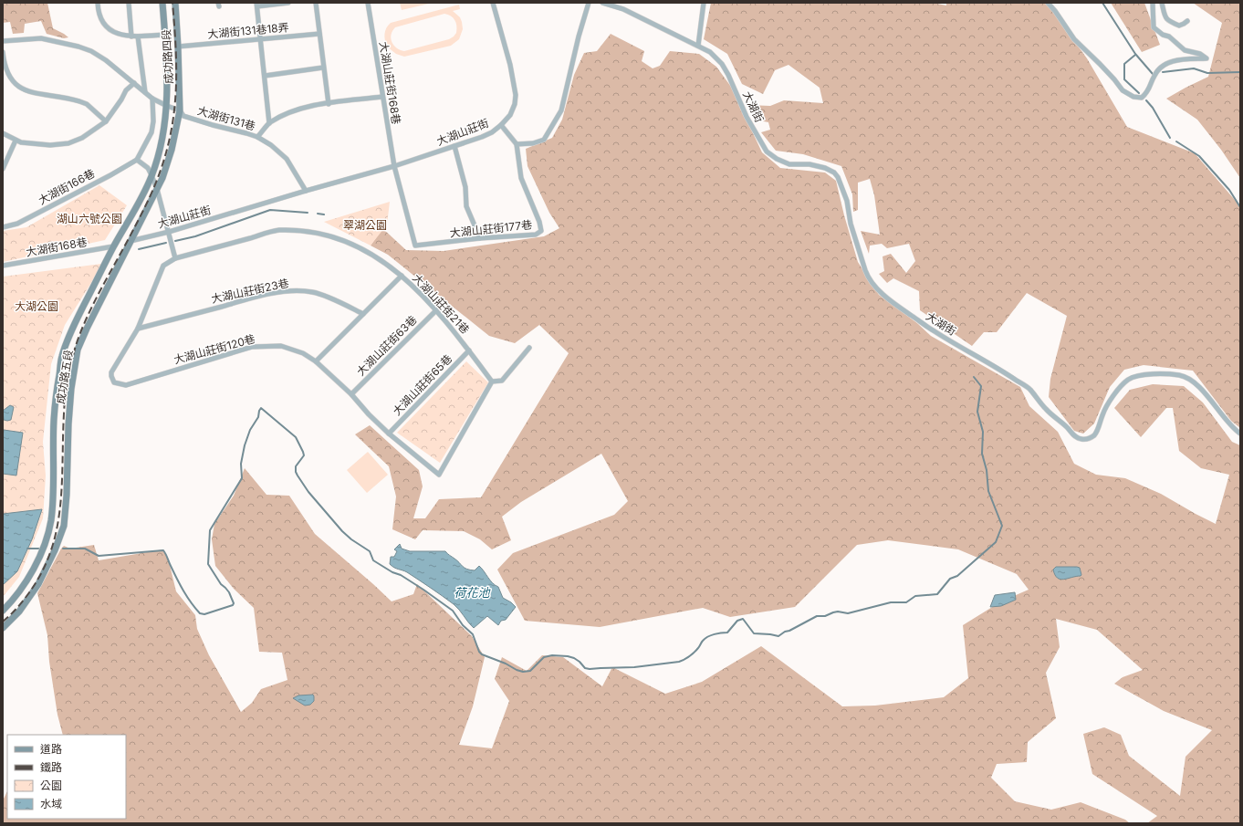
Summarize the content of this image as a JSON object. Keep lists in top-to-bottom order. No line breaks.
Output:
{"streets":{"main road":["成功路四段","成功路五段"],"street":["大湖街131巷18弄","大湖山莊街168巷","大湖街","大湖街131巷","大湖山莊街","大湖街166巷","大湖山莊街177巷","大湖街168巷","大湖山莊街23巷","大湖山莊街21巷","大湖山莊街63巷","大湖山莊街120巷","大湖山莊街65巷"]},"crossings":[["大湖街131巷18弄","成功路四段"],["成功路四段","大湖街131巷"],["成功路四段","成功路五段"],["大湖山莊街168巷","大湖街131巷"],["大湖山莊街168巷","大湖山莊街"],["大湖山莊街168巷","大湖山莊街177巷"],["大湖街131巷","成功路五段"],["大湖山莊街","成功路五段"],["大湖街168巷","成功路五段"],["大湖山莊街23巷","大湖山莊街120巷"],["大湖山莊街21巷","大湖山莊街63巷"],["大湖山莊街21巷","大湖山莊街120巷"],["大湖山莊街21巷","大湖山莊街65巷"],["大湖山莊街63巷","大湖山莊街120巷"],["大湖山莊街120巷","大湖山莊街65巷"]],"water":["荷花池"],"parks":["湖山六號公園","翠湖公園","大湖公園"],"legend":["道路","鐵路","公園","水域"]}
